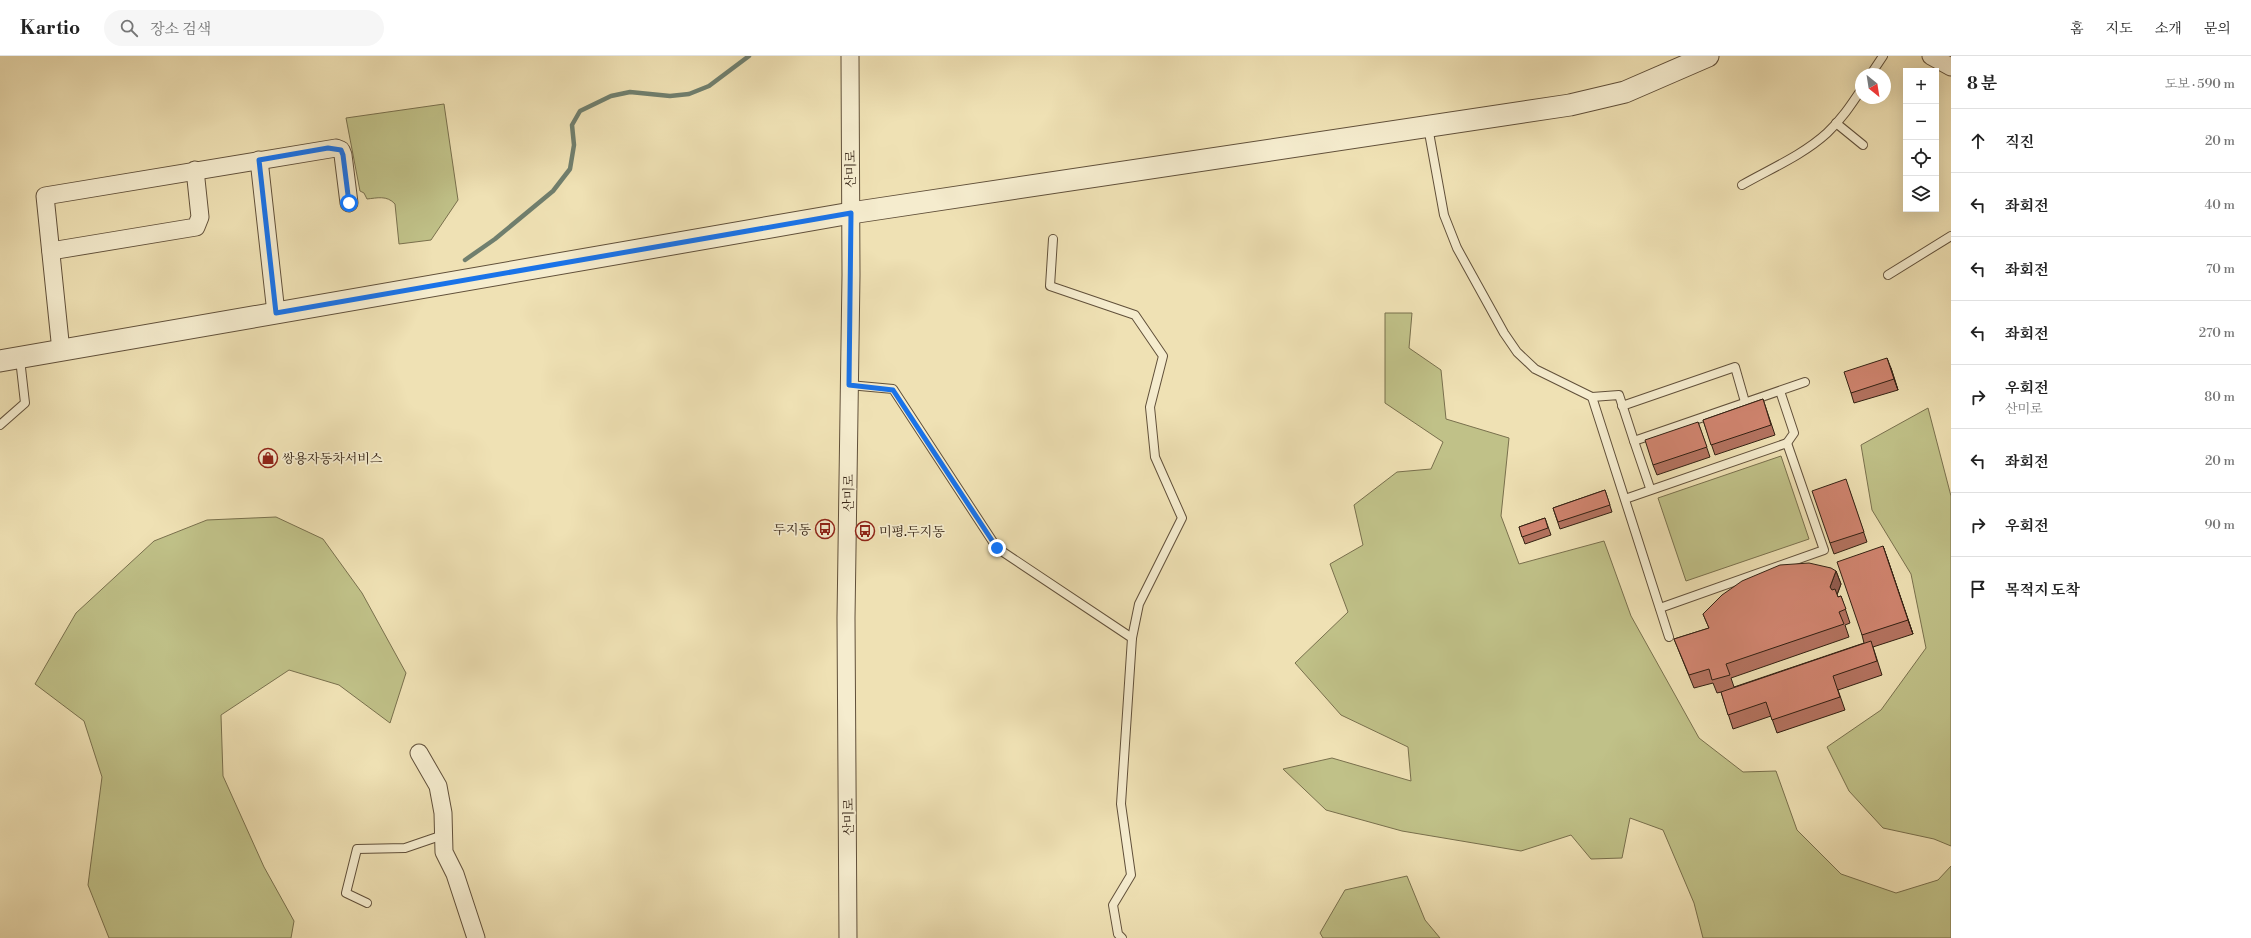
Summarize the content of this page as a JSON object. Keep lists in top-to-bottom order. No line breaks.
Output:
{"streets":{"street":["산미로"]},"places":{"shop":["쌍용자동차서비스"],"bus stop":["두지동","미평.두지동"]},"north":"bottom right","page":{"header":"Kartio","search":"장소 검색","nav":["홈","지도","소개","문의"],"heading":["8 분","도보 · 590 m"],"map_buttons":["+","−"],"list":[["직진","20 m"],["좌회전","40 m"],["좌회전","70 m"],["좌회전","270 m"],["우회전","산미로","80 m"],["좌회전","20 m"],["우회전","90 m"],"목적지 도착"]}}
